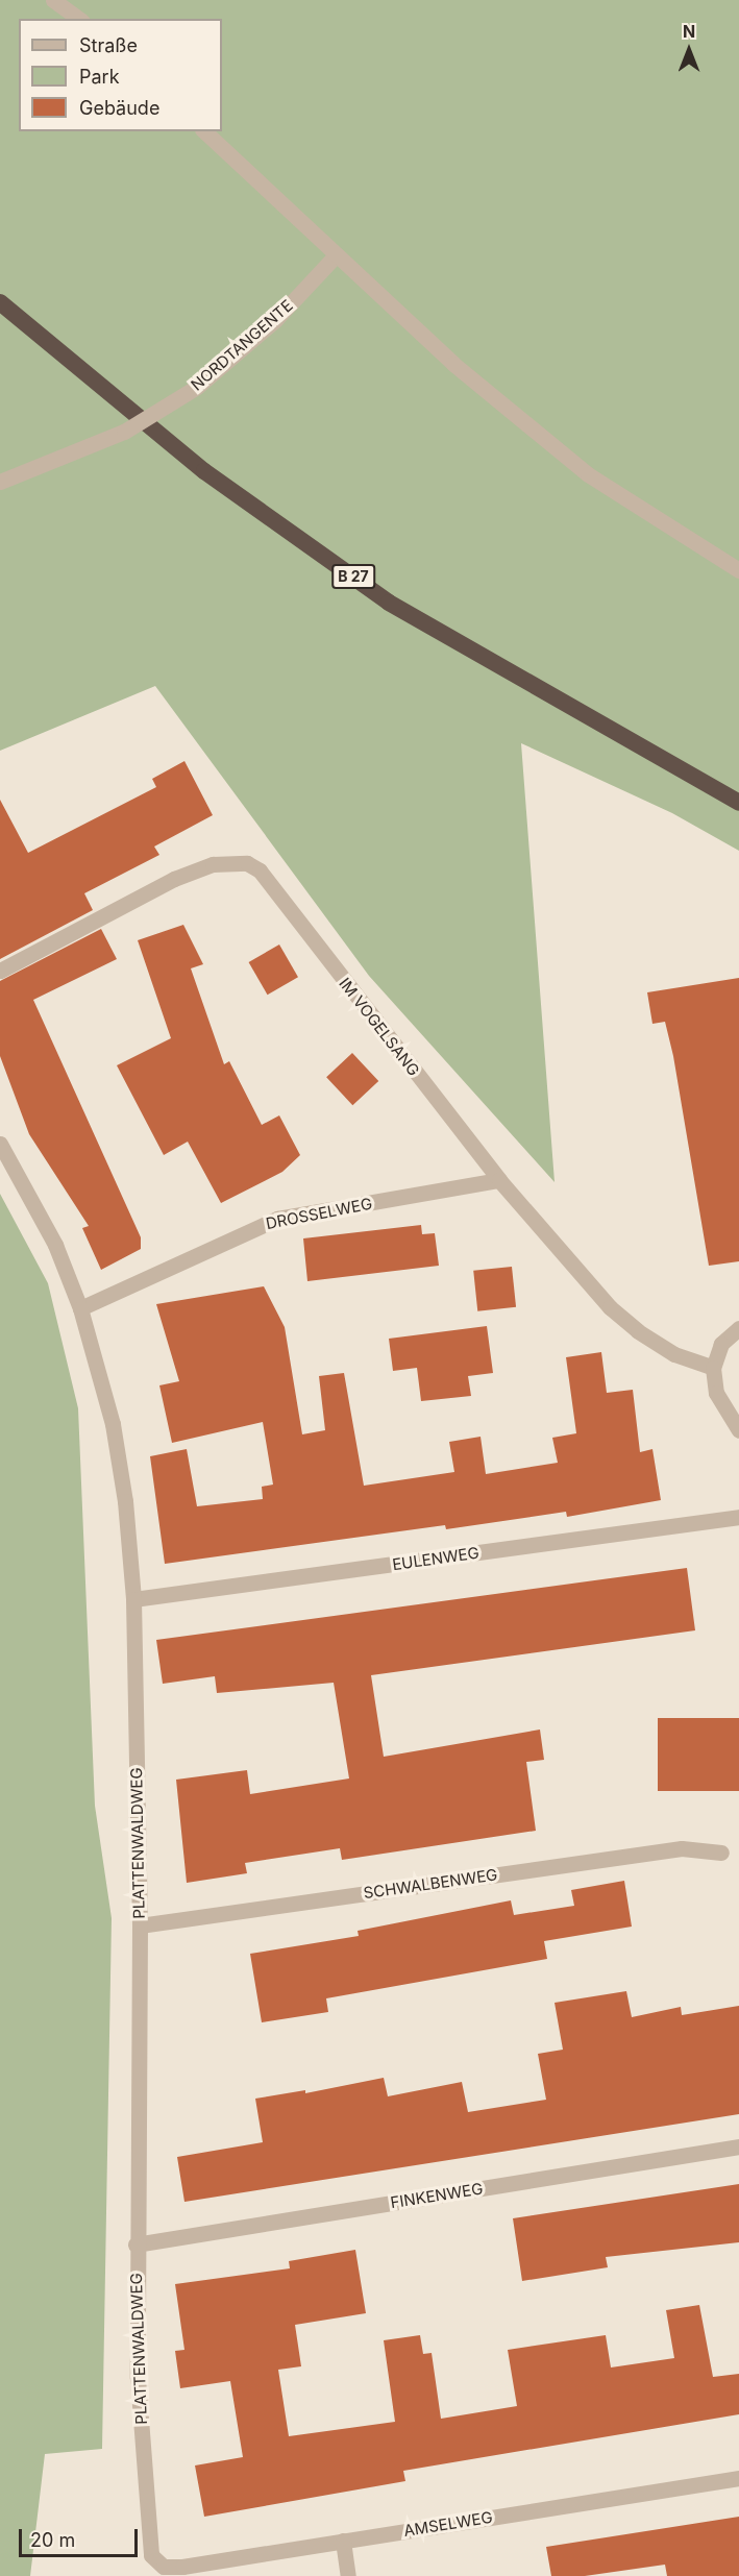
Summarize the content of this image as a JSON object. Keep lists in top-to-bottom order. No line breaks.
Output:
{"streets":{"highway":["B 27"],"street":["NORDTANGENTE","IM VOGELSANG","DROSSELWEG","EULENWEG","PLATTENWALDWEG","SCHWALBENWEG","FINKENWEG","AMSELWEG"]},"crossings":[["IM VOGELSANG","DROSSELWEG"],["DROSSELWEG","PLATTENWALDWEG"],["EULENWEG","PLATTENWALDWEG"],["PLATTENWALDWEG","SCHWALBENWEG"],["PLATTENWALDWEG","FINKENWEG"],["PLATTENWALDWEG","AMSELWEG"]],"legend":["Straße","Park","Gebäude"],"scale_bar":"20 m","north":"top"}
